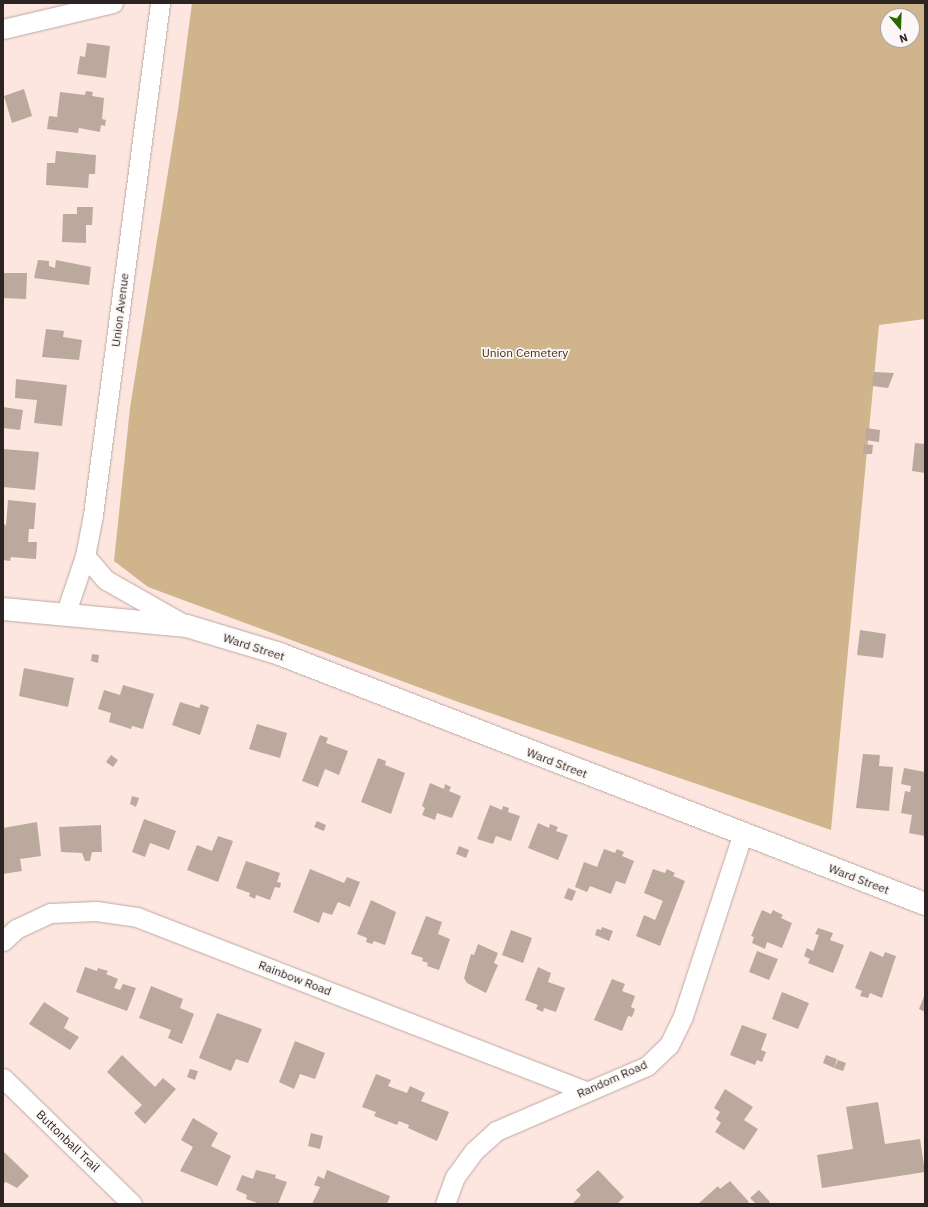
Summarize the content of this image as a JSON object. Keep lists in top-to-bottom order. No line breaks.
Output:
{"streets":{"main road":["Ward Street"],"street":["Union Avenue","Rainbow Road","Random Road","Buttonball Trail"]},"crossings":[["Union Avenue","Ward Street"],["Ward Street","Random Road"],["Rainbow Road","Random Road"]],"parks":["Union Cemetery"],"north":"bottom"}
